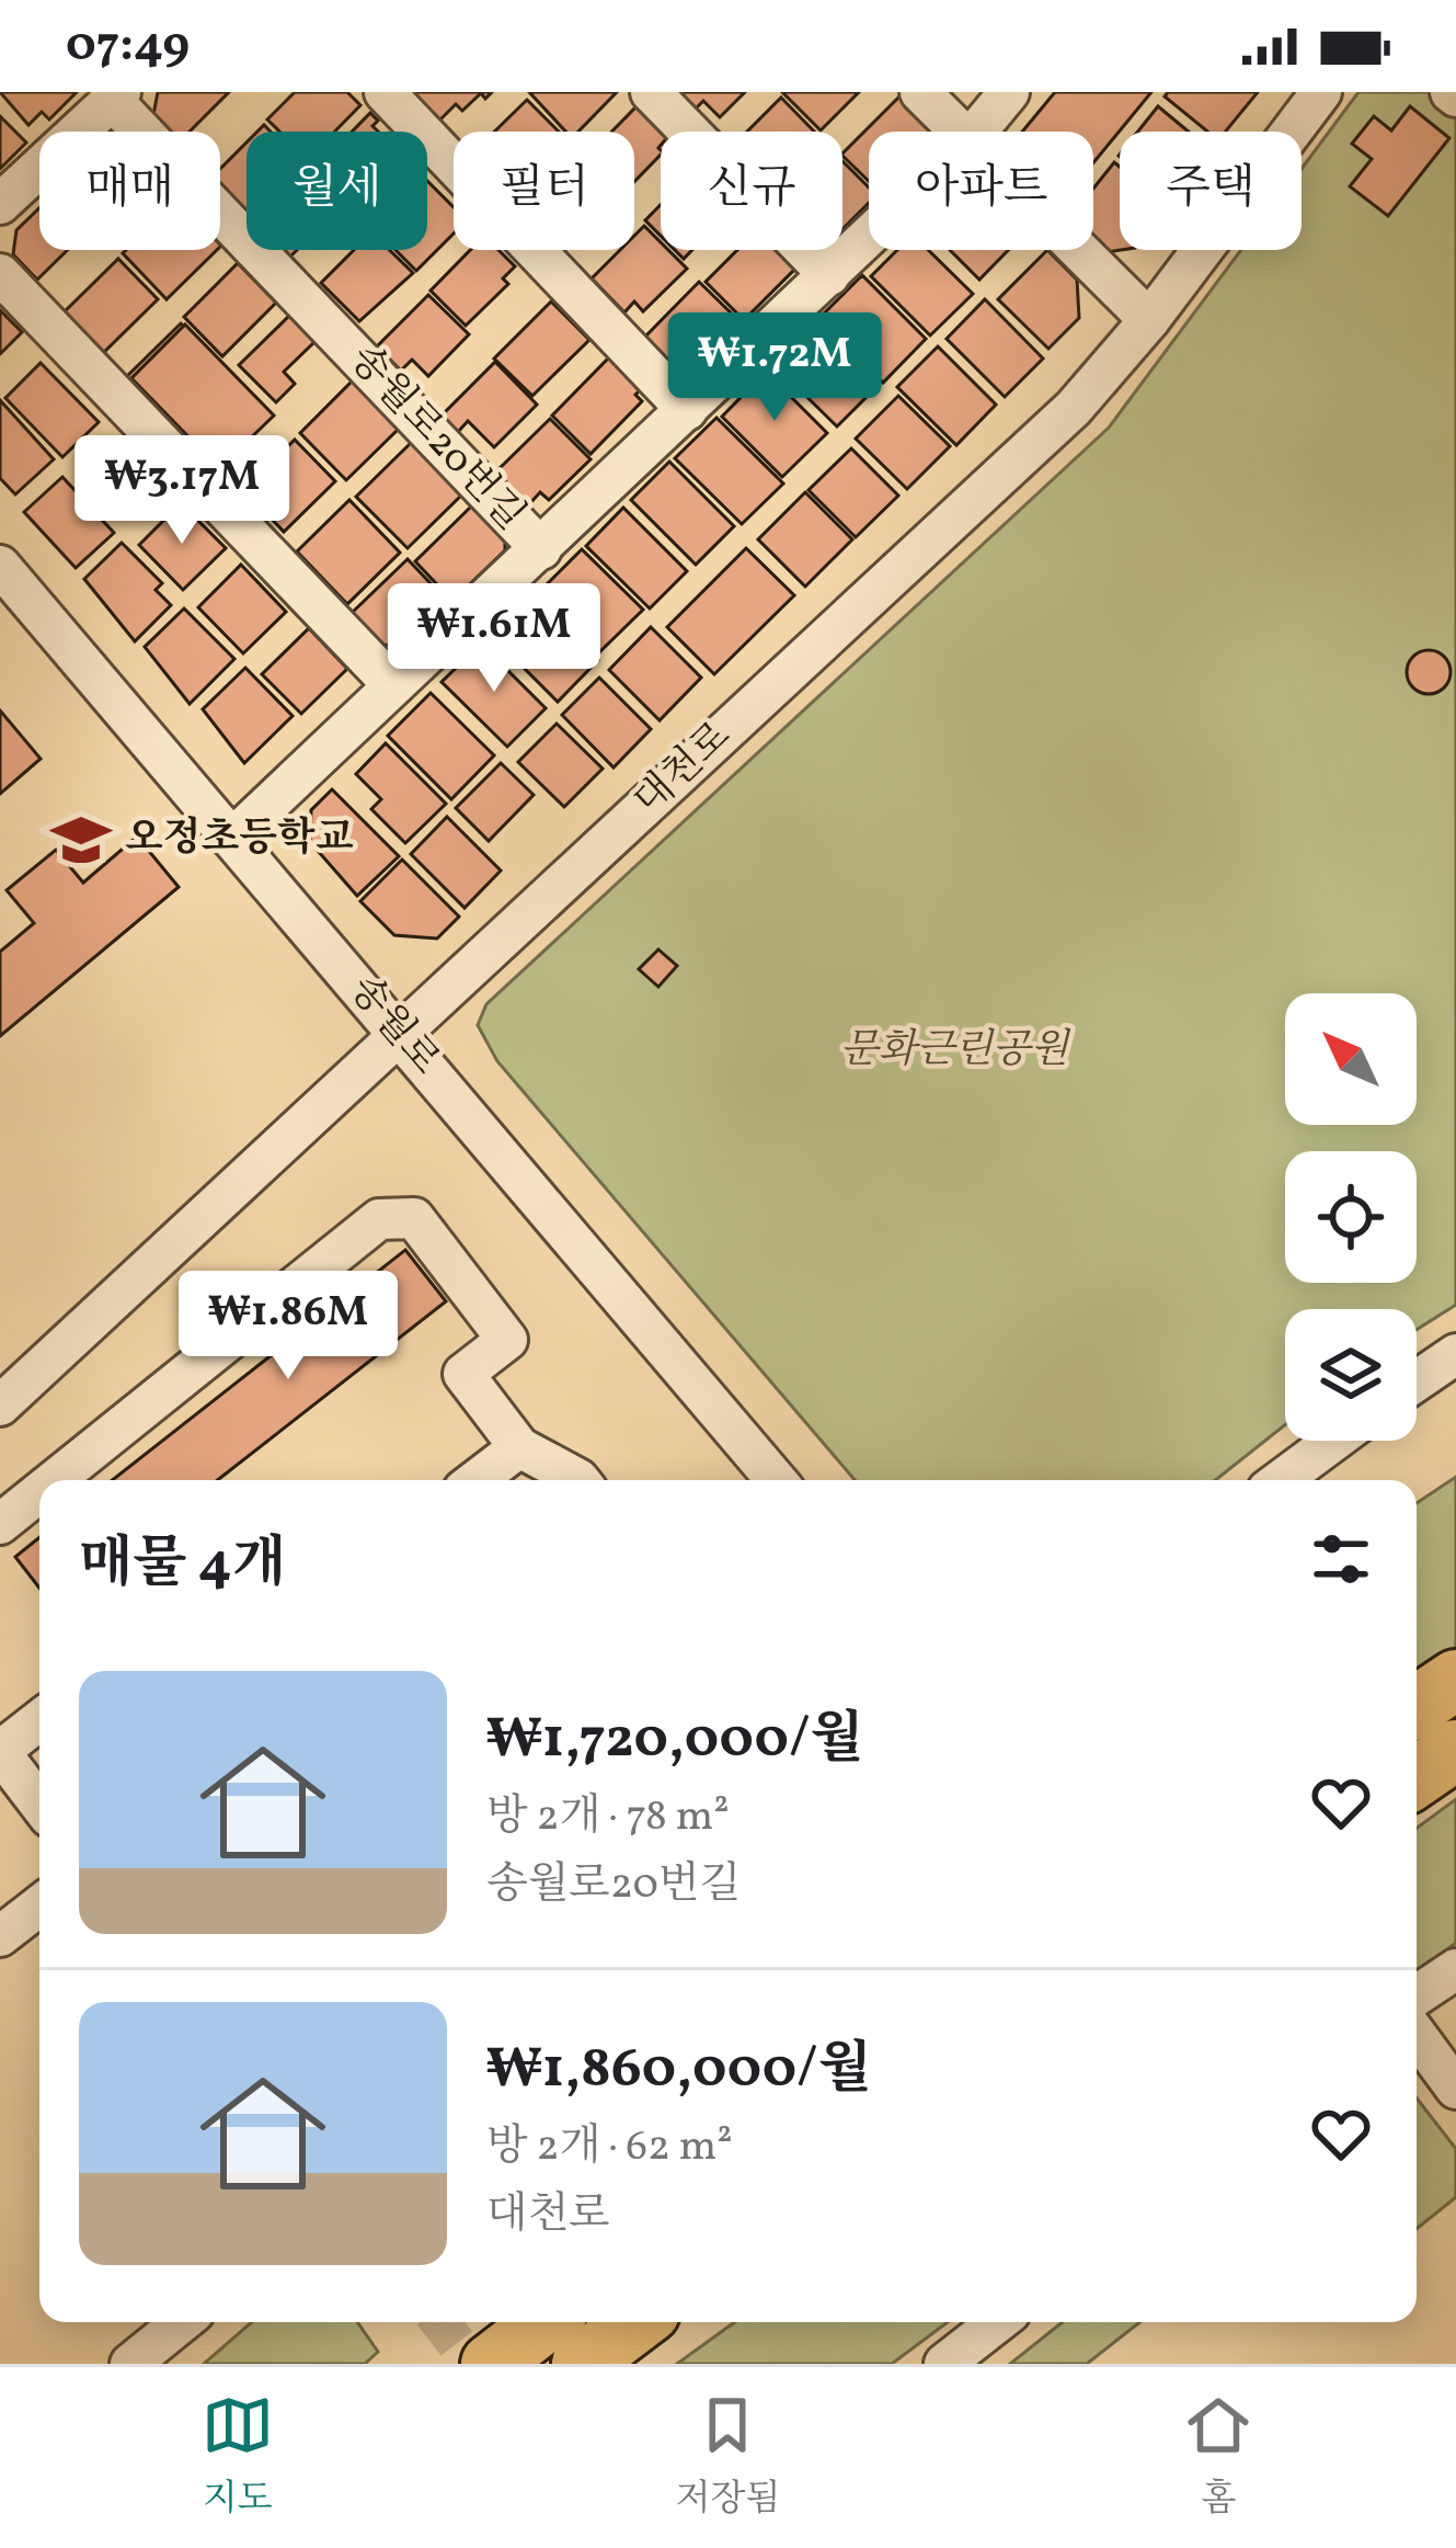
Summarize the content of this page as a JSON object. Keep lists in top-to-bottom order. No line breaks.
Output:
{"streets":{"street":["송월로20번길","대천로","송월로"]},"crossings":[["송월로20번길","송월로"],["대천로","송월로"]],"parks":["문화근린공원"],"places":{"school or university":["오정초등학교"]},"north":"top left","page":{"status":"07:49","chip":["매매","월세","필터","신규","아파트","주택"],"price":["₩1.72M","₩3.17M","₩1.61M","₩1.86M"],"heading":"매물 4개","list":[{"name":"₩1,720,000/월","note":"방 2개 · 78 m² · 송월로20번길"},{"name":"₩1,860,000/월","note":"방 2개 · 62 m² · 대천로"}],"tabs":["지도","저장됨","홈"]}}
